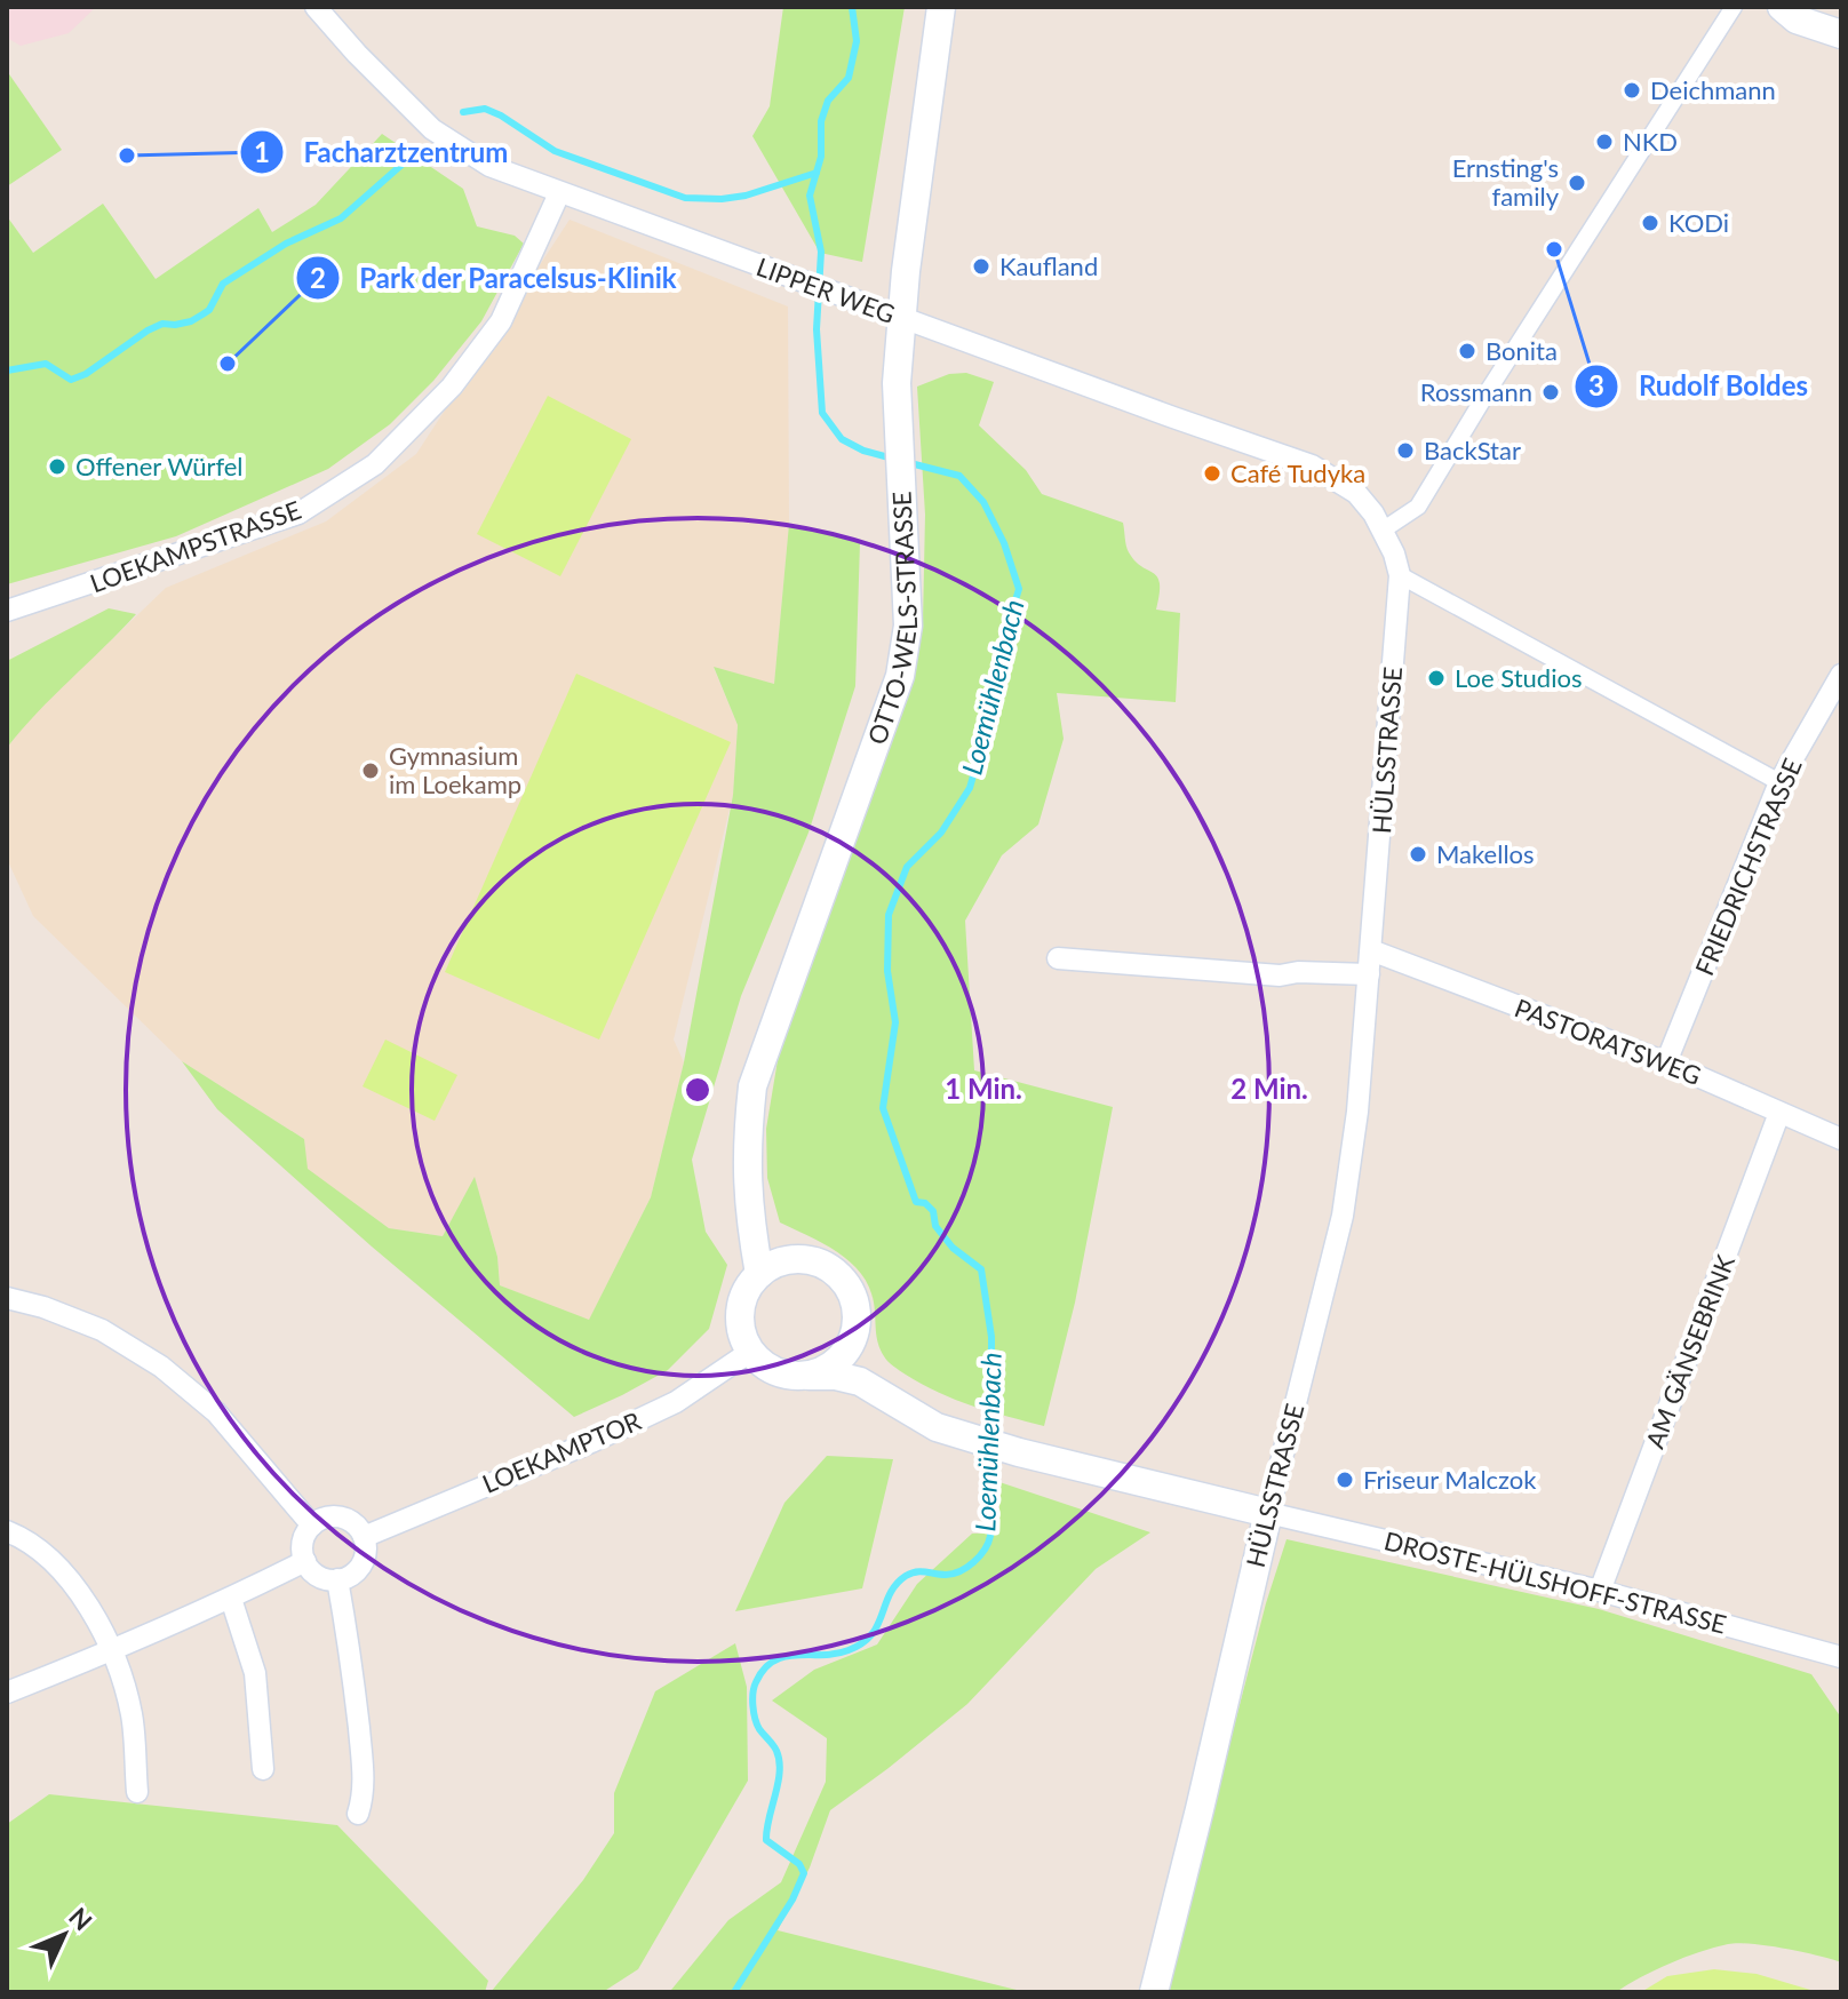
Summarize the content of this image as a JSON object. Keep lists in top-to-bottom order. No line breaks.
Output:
{"streets":{"main road":["OTTO-WELS-STRASSE","HÜLSSTRASSE"],"street":["LIPPER WEG","LOEKAMPSTRASSE","FRIEDRICHSTRASSE","PASTORATSWEG","AM GÄNSEBRINK","LOEKAMPTOR","DROSTE-HÜLSHOFF-STRASSE"]},"crossings":[["LIPPER WEG","LOEKAMPSTRASSE"],["LIPPER WEG","OTTO-WELS-STRASSE"],["LIPPER WEG","HÜLSSTRASSE"],["OTTO-WELS-STRASSE","LOEKAMPTOR"],["HÜLSSTRASSE","PASTORATSWEG"],["HÜLSSTRASSE","DROSTE-HÜLSHOFF-STRASSE"],["FRIEDRICHSTRASSE","PASTORATSWEG"],["PASTORATSWEG","AM GÄNSEBRINK"],["AM GÄNSEBRINK","DROSTE-HÜLSHOFF-STRASSE"]],"water":["Loemühlenbach"],"places":["Deichmann","NKD","Facharztzentrum","Ernsting's family","KODi","Rudolf Boldes","Kaufland","Bonita","Park der Paracelsus-Klinik","Rossmann","BackStar","Offener Würfel","Café Tudyka","Loe Studios","Gymnasium im Loekamp","Makellos","Friseur Malczok"],"north":"top right","rings":["1 Min.","2 Min."]}
